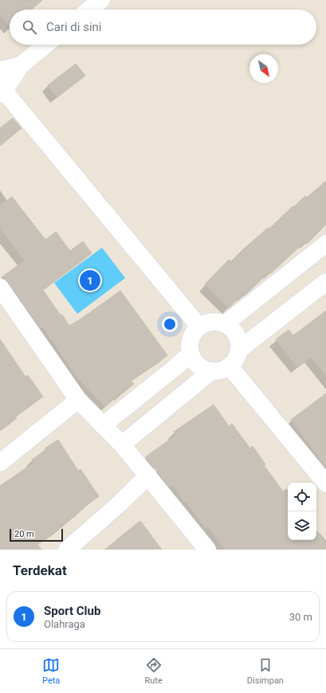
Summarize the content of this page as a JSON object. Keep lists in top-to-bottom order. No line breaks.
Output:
{"scale_bar":"20 m","north":"bottom right","page":{"search":"Cari di sini","pins":"1","scale":"20 m","heading":"Terdekat","list":[{"mark":"1","name":"Sport Club","note":"Olahraga","value":"30 m"}],"nav":["Peta","Rute","Disimpan"]}}
